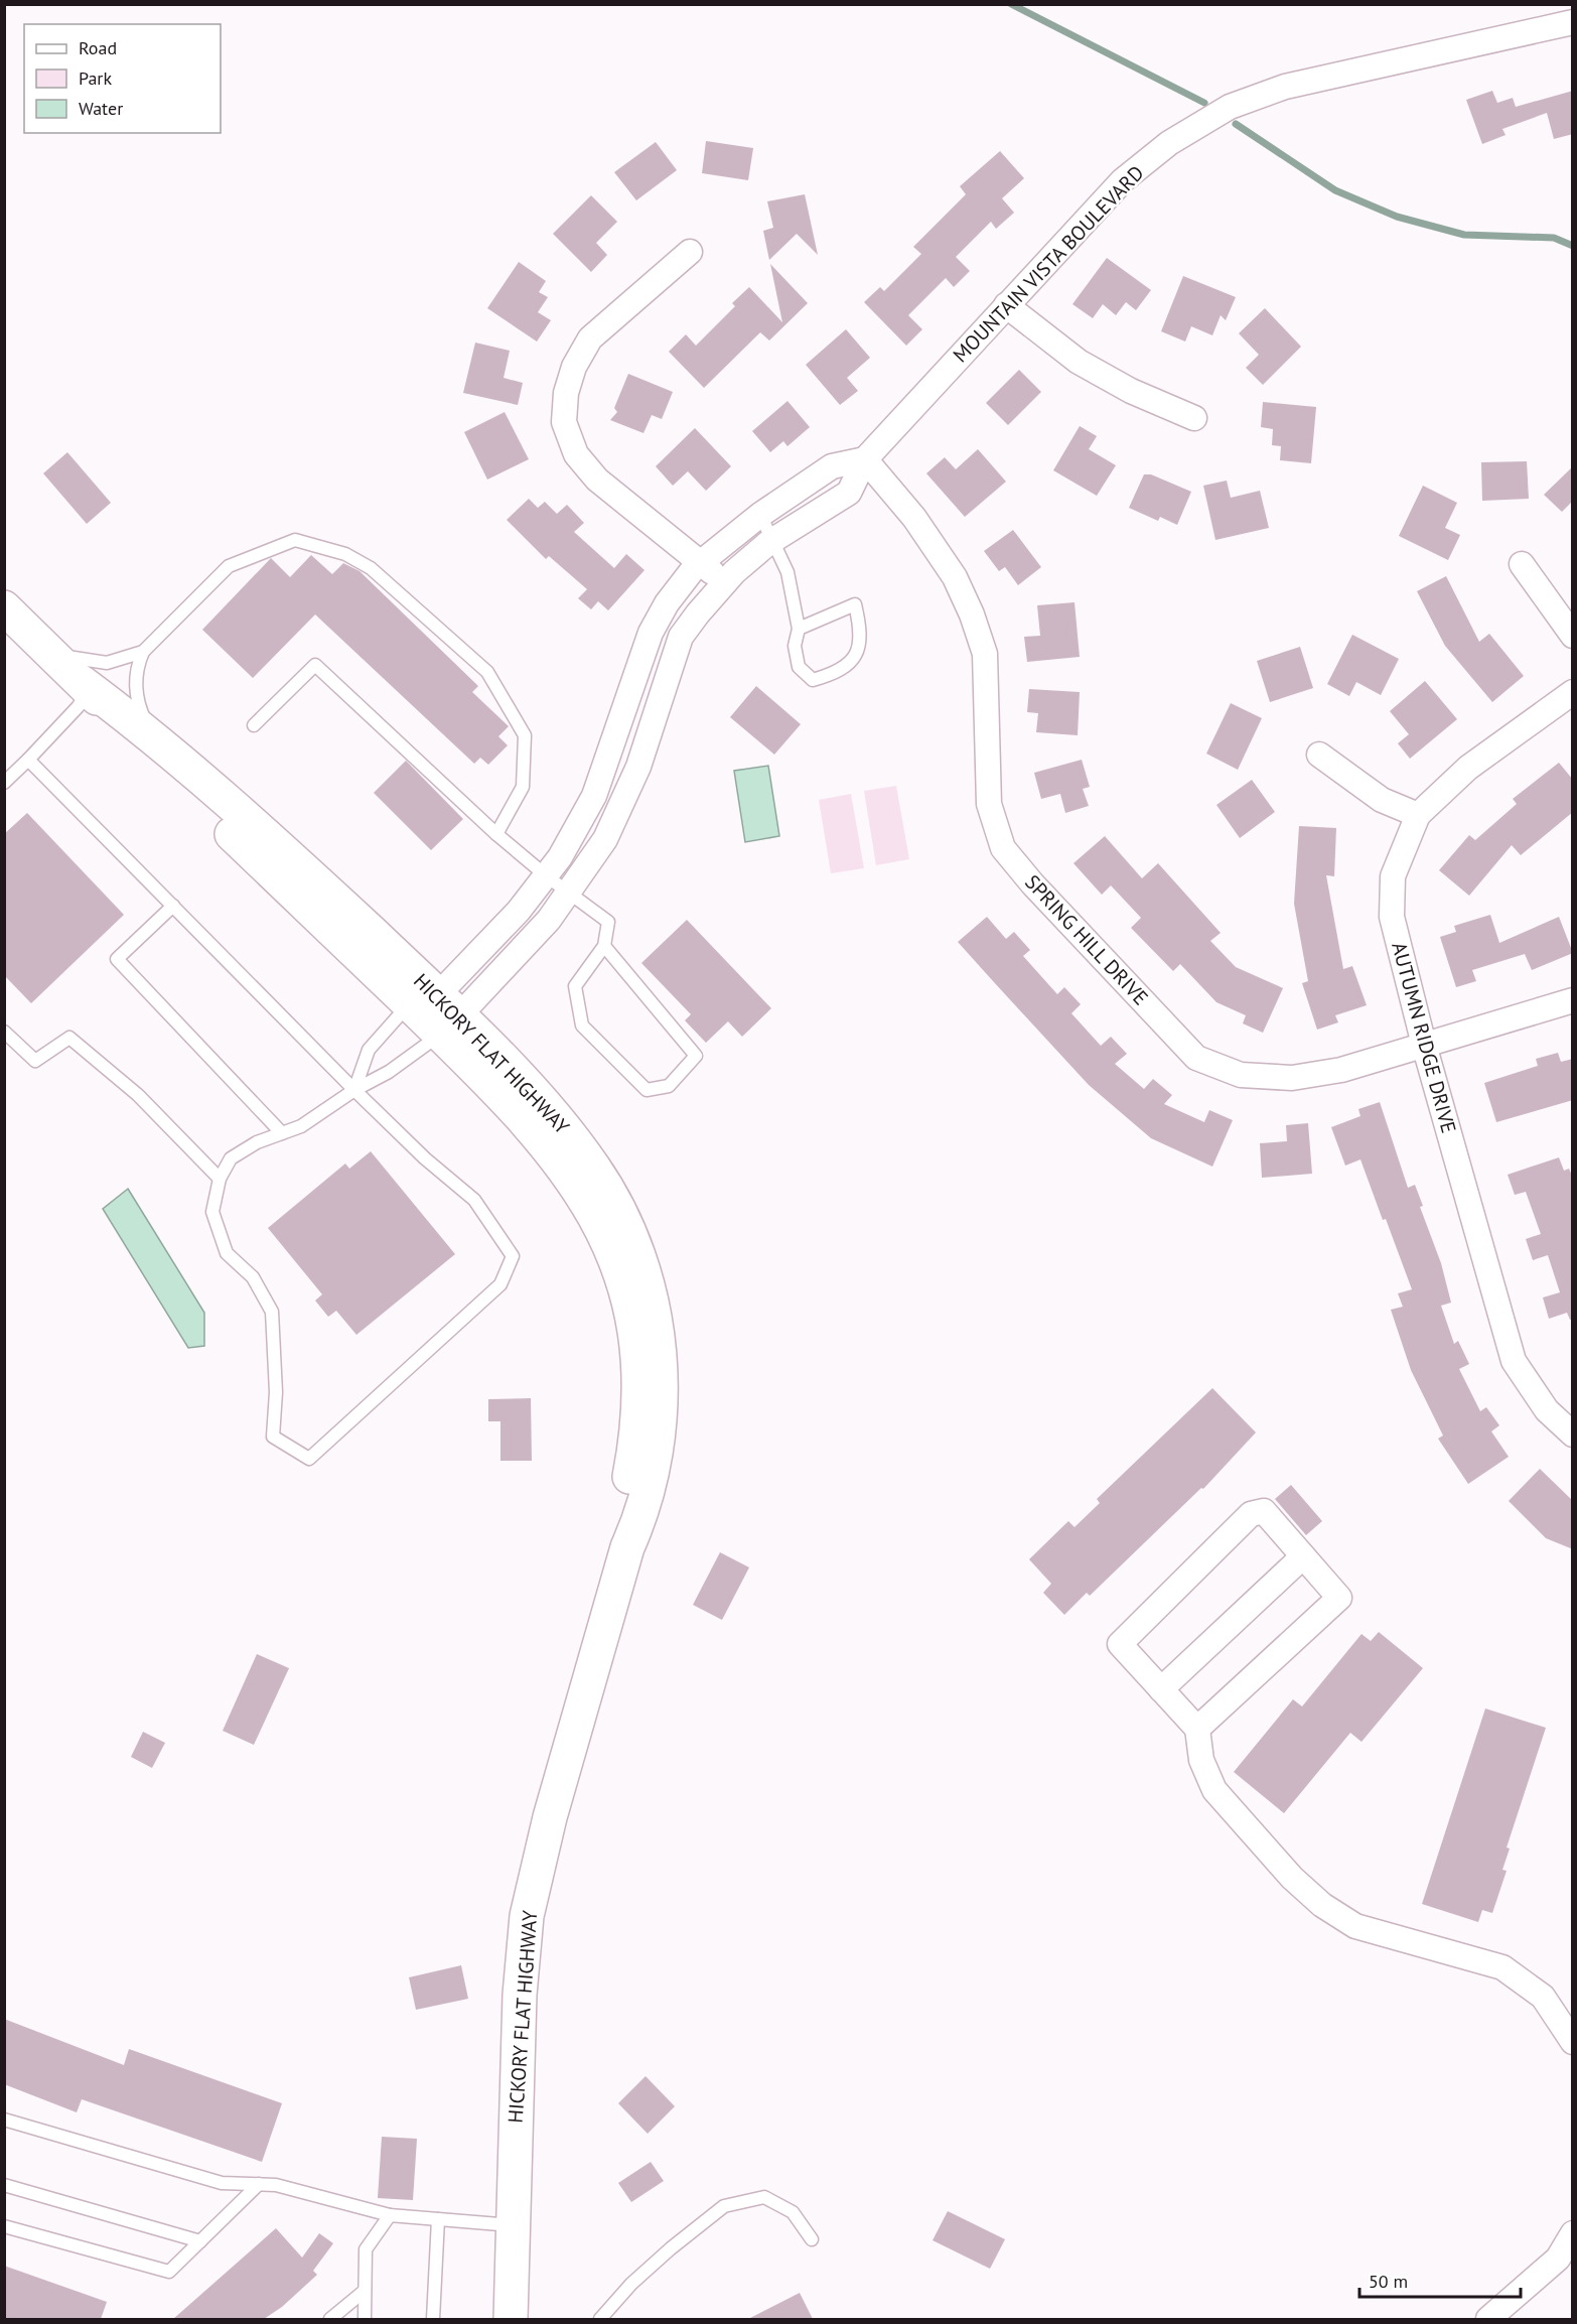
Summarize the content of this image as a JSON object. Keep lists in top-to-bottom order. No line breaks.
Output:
{"streets":{"main road":["HICKORY FLAT HIGHWAY"],"street":["MOUNTAIN VISTA BOULEVARD","SPRING HILL DRIVE","AUTUMN RIDGE DRIVE"]},"crossings":[["MOUNTAIN VISTA BOULEVARD","SPRING HILL DRIVE"],["MOUNTAIN VISTA BOULEVARD","HICKORY FLAT HIGHWAY"],["SPRING HILL DRIVE","AUTUMN RIDGE DRIVE"]],"legend":["Road","Park","Water"],"scale_bar":"50 m"}
